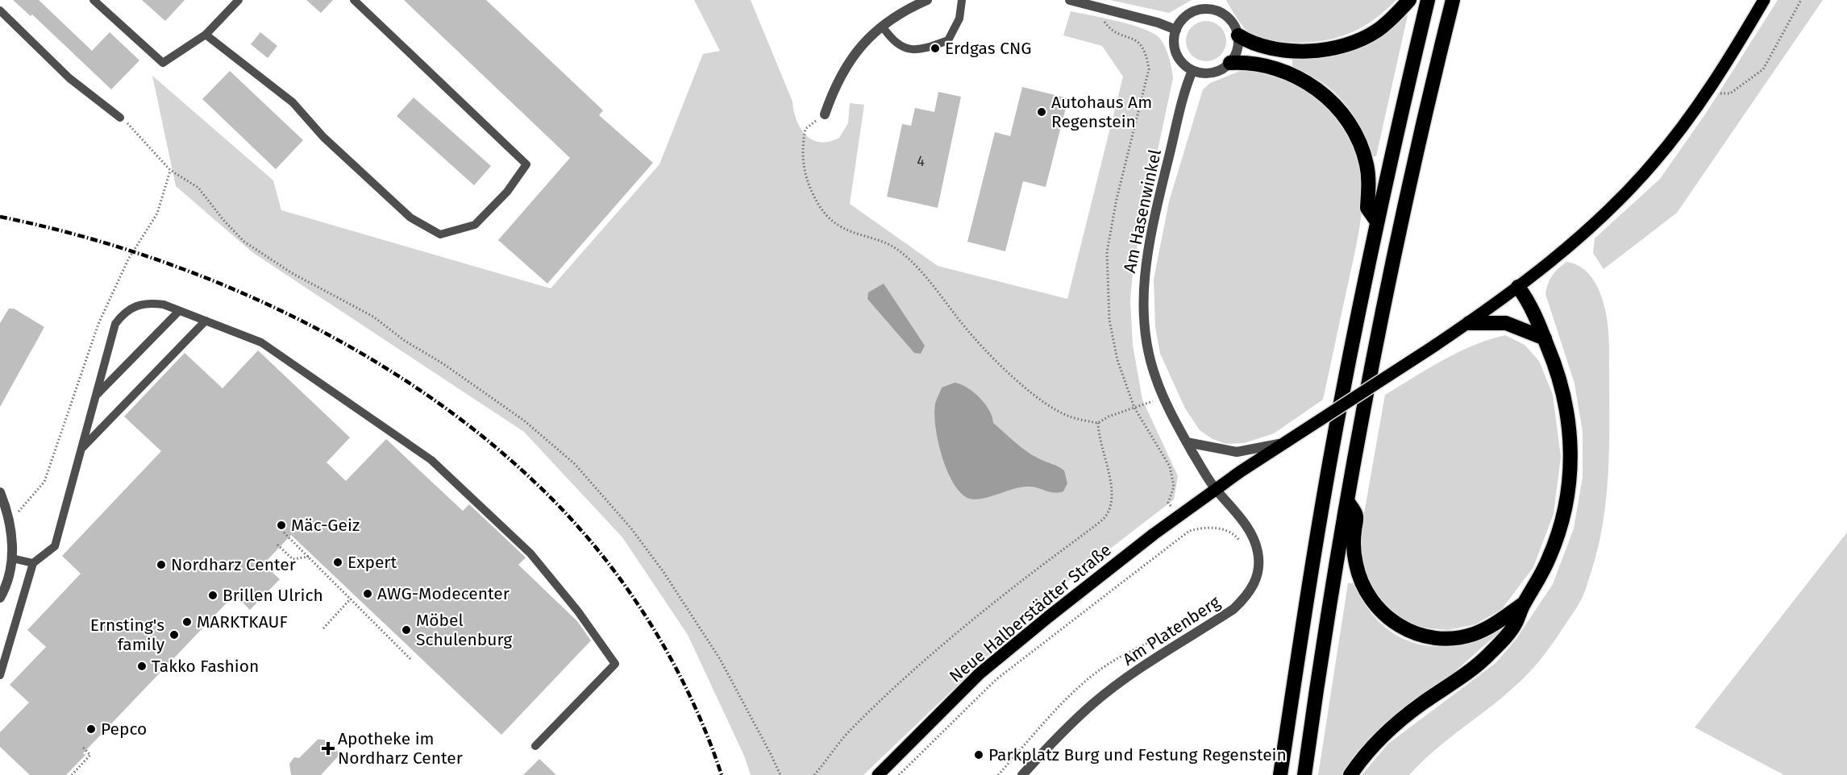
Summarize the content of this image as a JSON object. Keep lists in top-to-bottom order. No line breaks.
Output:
{"streets":{"main road":["Neue Halberstädter Straße"],"street":["Am Hasenwinkel","Am Platenberg"]},"crossings":[["Am Hasenwinkel","Neue Halberstädter Straße"],["Am Hasenwinkel","Am Platenberg"],["Neue Halberstädter Straße","Am Platenberg"]],"places":{"other":["Erdgas CNG","Autohaus Am Regenstein","Mäc-Geiz","Expert","Nordharz Center","AWG-Modecenter","Brillen Ulrich","MARKTKAUF","Möbel Schulenburg","Ernsting's family","Takko Fashion","Pepco","Parkplatz Burg und Festung Regenstein"],"health":["Apotheke im Nordharz Center"]},"house_numbers":["4"]}
